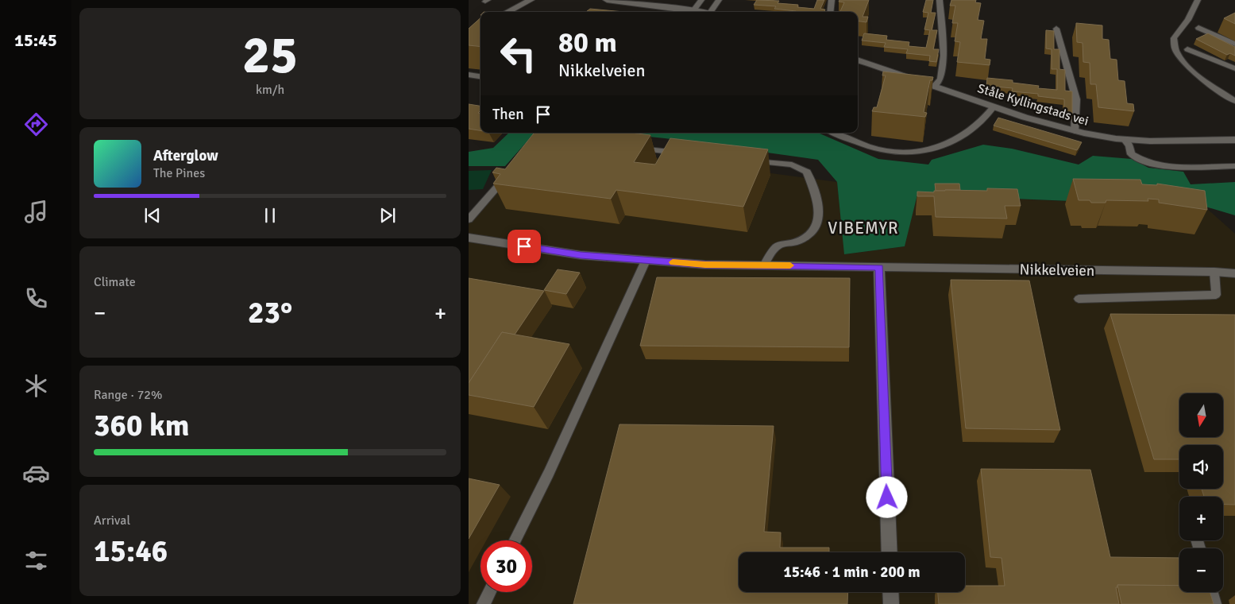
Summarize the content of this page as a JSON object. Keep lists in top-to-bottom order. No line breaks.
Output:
{"streets":{"street":["Ståle Kyllingstads vei","Nikkelveien"]},"districts":["VIBEMYR"],"north":"bottom","page":{"tabs":"15:45","tile":[["25","km/h"],"Climate",["Range · 72%","360 km"],["Arrival","15:46"]],"turn":["80 m","Nikkelveien"],"then":"Then","song":["Afterglow","The Pines"],"heat":["−","23°","+"],"map_buttons":["+","−"],"limit":"30","trip":"15:46 · 1 min · 200 m"}}
